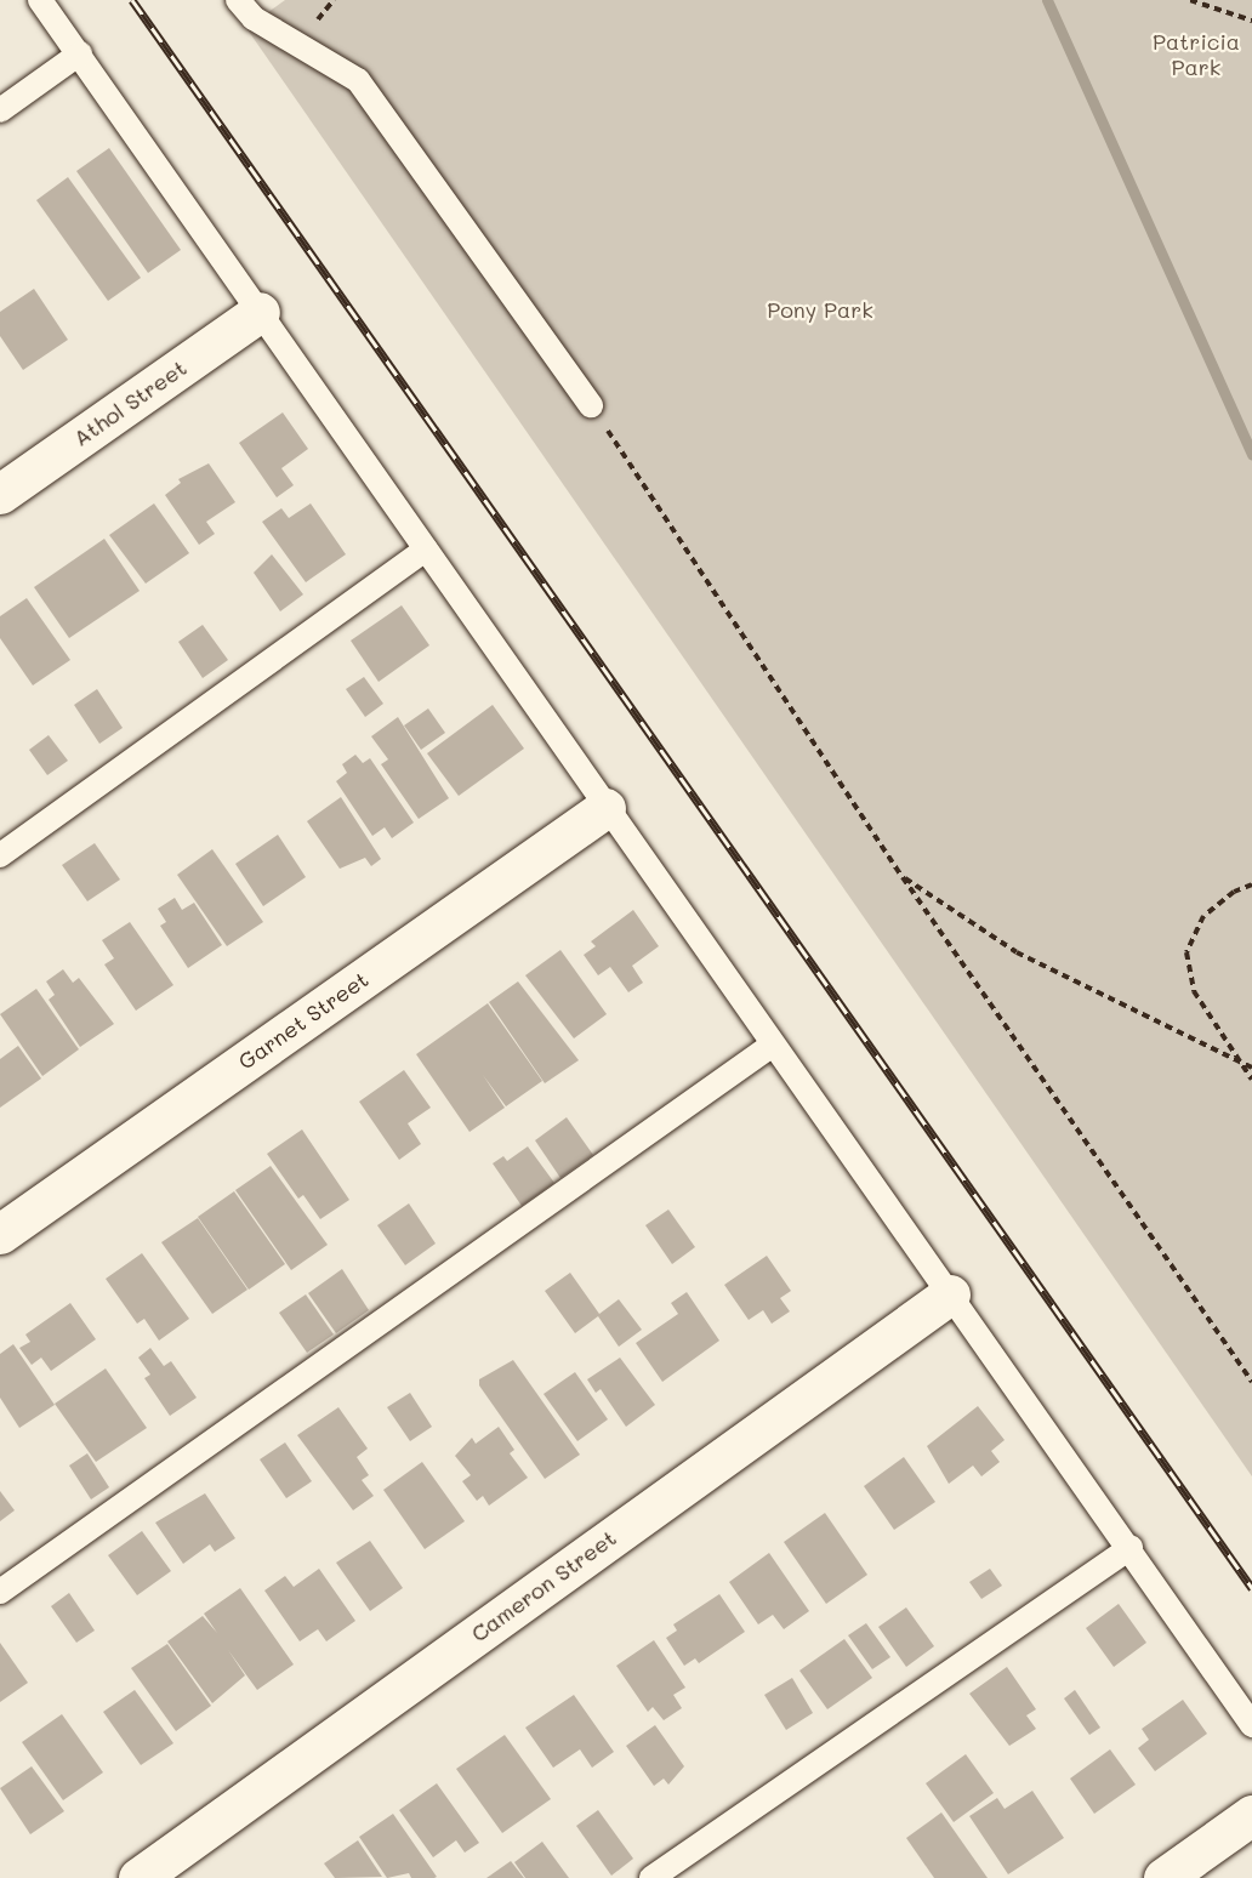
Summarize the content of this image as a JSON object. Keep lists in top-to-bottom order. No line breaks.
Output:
{"streets":{"street":["Athol Street","Garnet Street","Cameron Street"]},"parks":["Patricia Park","Pony Park"]}
